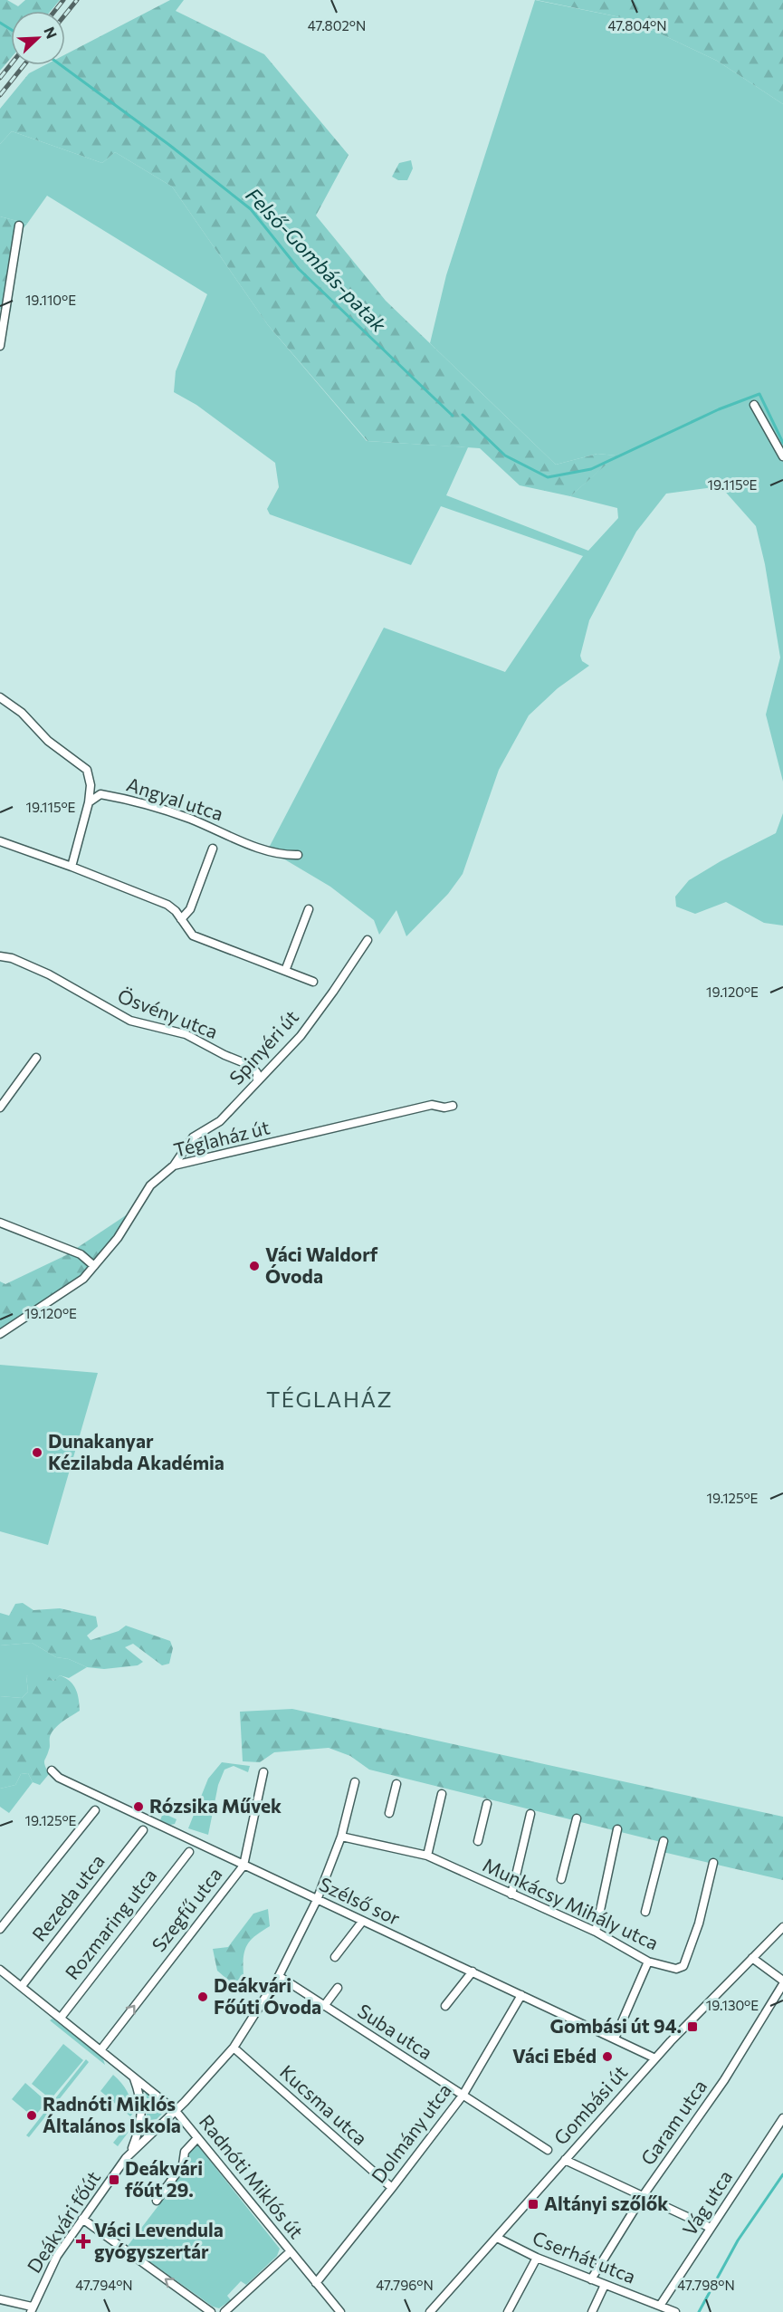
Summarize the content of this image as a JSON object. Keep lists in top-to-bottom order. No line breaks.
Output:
{"streets":{"street":["Angyal utca","Ösvény utca","Spinyéri út","Téglaház út","Rezeda utca","Szélső sor","Munkácsy Mihály utca","Szegfű utca","Rozmaring utca","Suba utca","Kucsma utca","Gombási út","Garam utca","Dolmány utca","Radnóti Miklós út","Vág utca","Deákvári főút","Cserhát utca"]},"crossings":[["Ösvény utca","Spinyéri út"],["Spinyéri út","Téglaház út"],["Rezeda utca","Radnóti Miklós út"],["Szélső sor","Szegfű utca"],["Szélső sor","Gombási út"],["Szélső sor","Dolmány utca"],["Szélső sor","Deákvári főút"],["Munkácsy Mihály utca","Deákvári főút"],["Szegfű utca","Radnóti Miklós út"],["Rozmaring utca","Radnóti Miklós út"],["Suba utca","Dolmány utca"],["Suba utca","Deákvári főút"],["Kucsma utca","Dolmány utca"],["Kucsma utca","Deákvári főút"],["Gombási út","Cserhát utca"],["Garam utca","Cserhát utca"],["Dolmány utca","Radnóti Miklós út"],["Radnóti Miklós út","Deákvári főút"],["Vág utca","Cserhát utca"]],"one_way":["Szegfű utca"],"districts":["TÉGLAHÁZ"],"water":["Felső-Gombás-patak"],"places":{"other":["Váci Waldorf Óvoda","Dunakanyar Kézilabda Akadémia","Rózsika Művek","Deákvári Főúti Óvoda","Váci Ebéd","Radnóti Miklós Általános Iskola"],"transit":["Gombási út 94.","Deákvári főút 29.","Altányi szőlők"],"health":["Váci Levendula gyógyszertár"]},"north":"top right","coordinates":["47.802°N","47.804°N","19.110°E","19.115°E","19.120°E","19.125°E","19.130°E","47.794°N","47.796°N","47.798°N"]}
